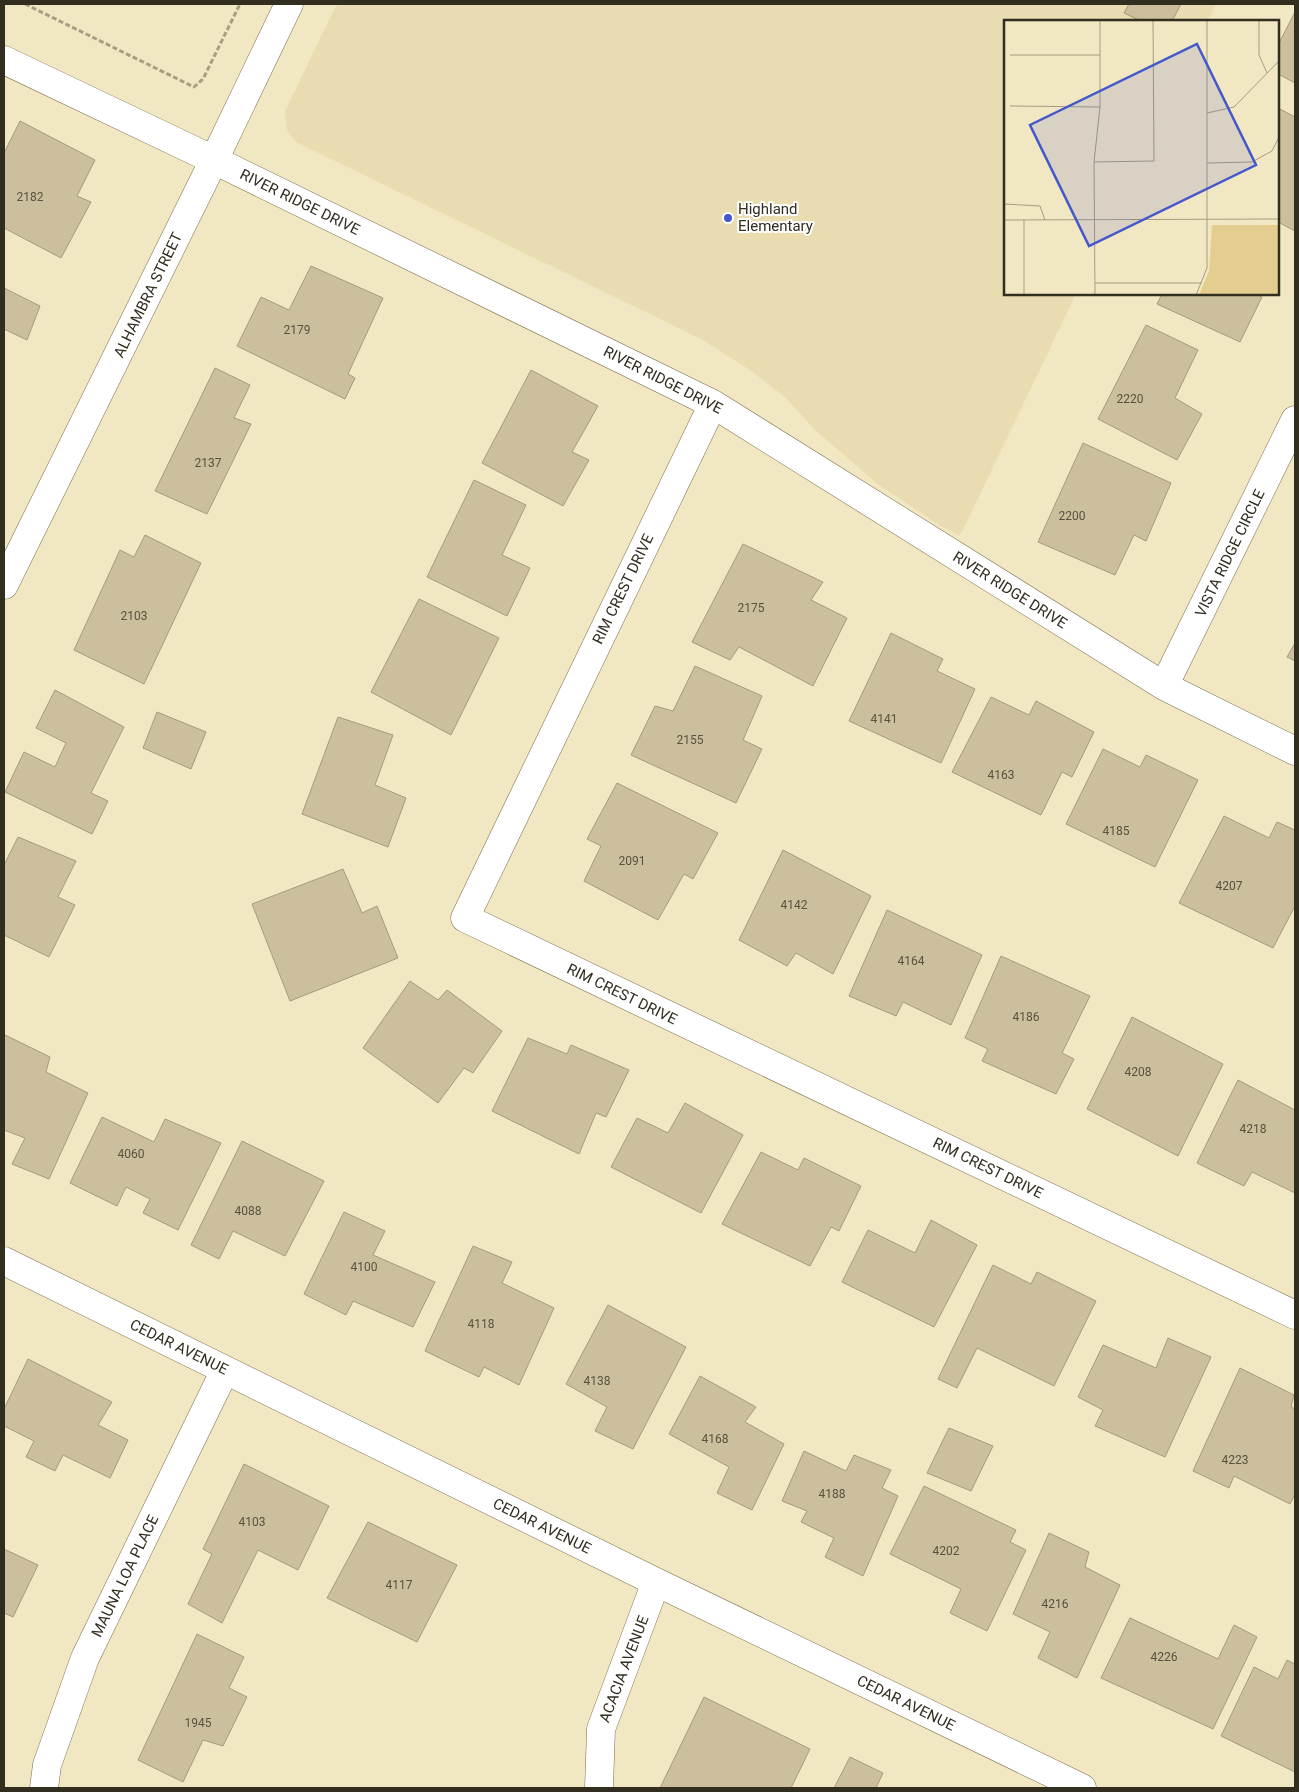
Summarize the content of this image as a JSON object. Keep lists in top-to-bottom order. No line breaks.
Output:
{"streets":{"street":["RIVER RIDGE DRIVE","ALHAMBRA STREET","VISTA RIDGE CIRCLE","RIM CREST DRIVE","CEDAR AVENUE","MAUNA LOA PLACE","ACACIA AVENUE"]},"crossings":[["RIVER RIDGE DRIVE","ALHAMBRA STREET"],["RIVER RIDGE DRIVE","VISTA RIDGE CIRCLE"],["RIVER RIDGE DRIVE","RIM CREST DRIVE"],["CEDAR AVENUE","MAUNA LOA PLACE"],["CEDAR AVENUE","ACACIA AVENUE"]],"places":["Highland Elementary"],"house_numbers":["2182","2179","2220","2137","2200","2175","2103","4141","2155","4163","4185","2091","4207","4142","4164","4186","4208","4218","4060","4088","4100","4118","4138","4168","4223","4188","4103","4202","4117","4216","4226","1945"]}
